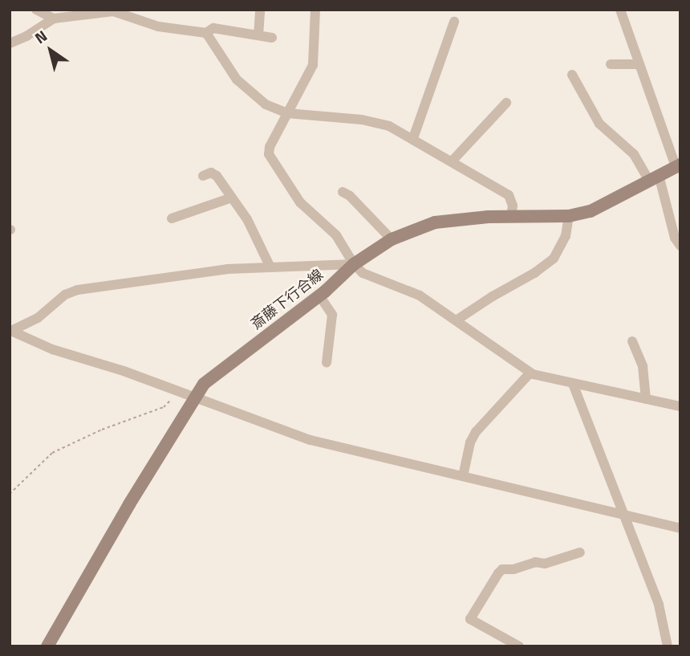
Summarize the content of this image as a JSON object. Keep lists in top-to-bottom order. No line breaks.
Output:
{"streets":{"main road":["斎藤下行合線"]},"north":"top left"}
